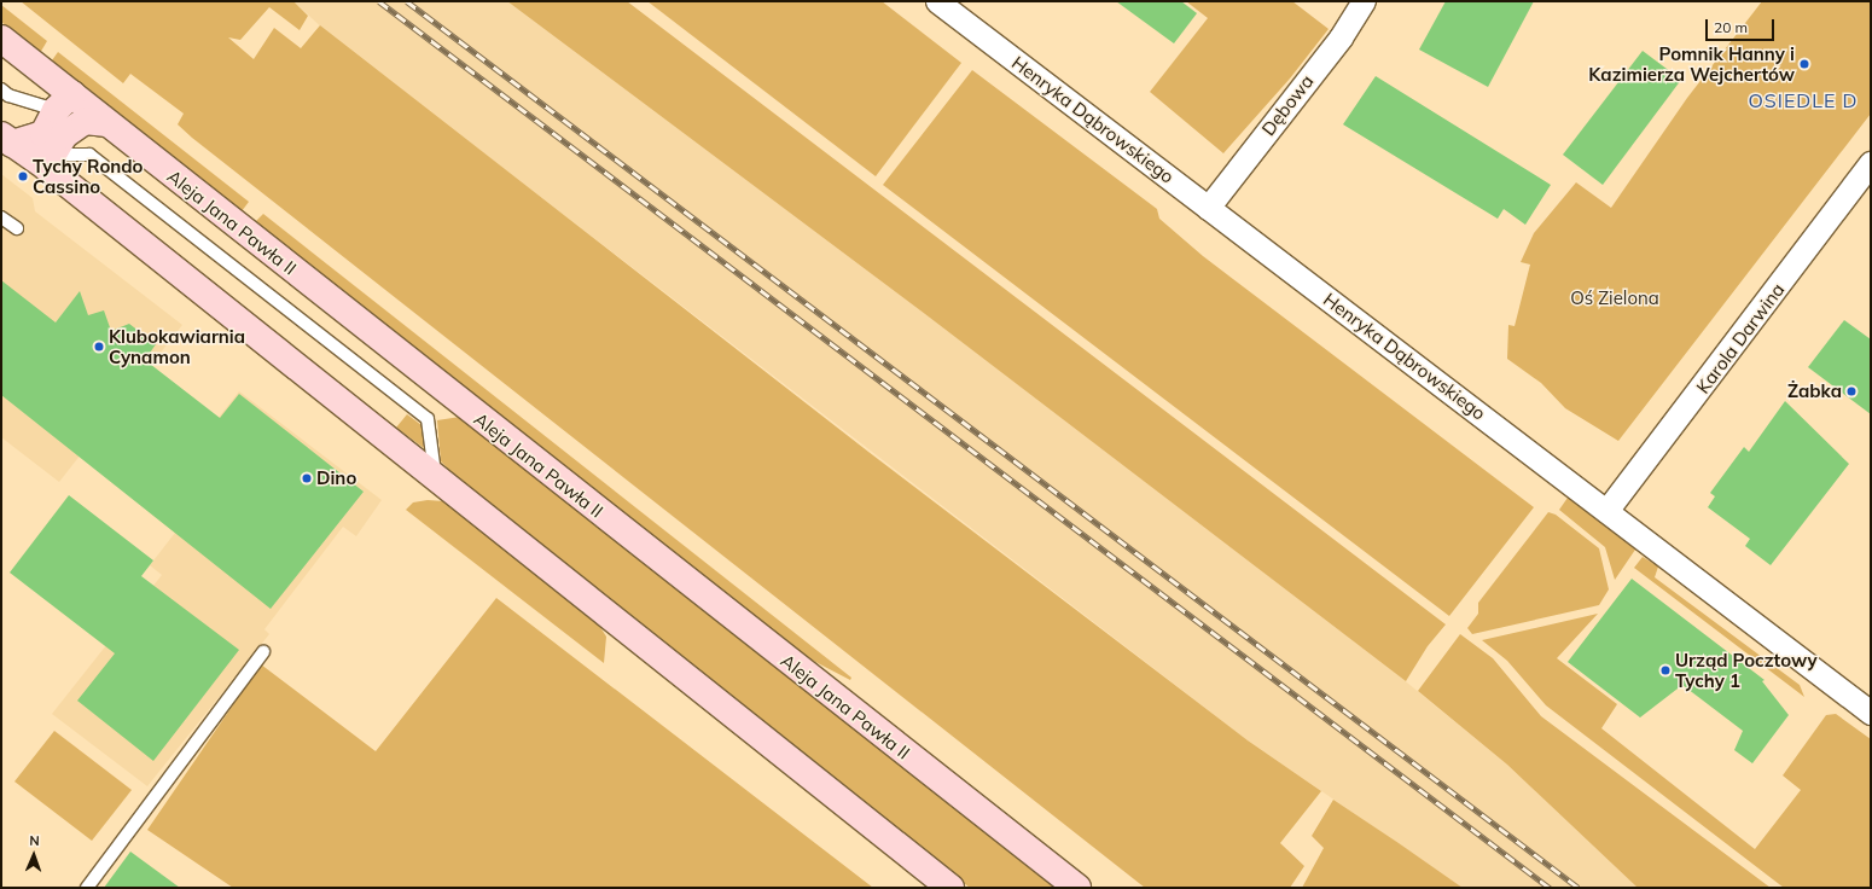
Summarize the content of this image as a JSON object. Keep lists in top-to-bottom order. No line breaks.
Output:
{"streets":{"street":["Dębowa","Henryka Dąbrowskiego","Aleja Jana Pawła II","Karola Darwina"]},"crossings":[["Dębowa","Henryka Dąbrowskiego"],["Henryka Dąbrowskiego","Karola Darwina"]],"districts":["OSIEDLE D"],"parks":["Oś Zielona"],"places":["Pomnik Hanny i Kazimierza Wejchertów","Tychy Rondo Cassino","Klubokawiarnia Cynamon","Żabka","Dino","Urząd Pocztowy Tychy 1"],"scale_bar":"20 m","north":"top"}
